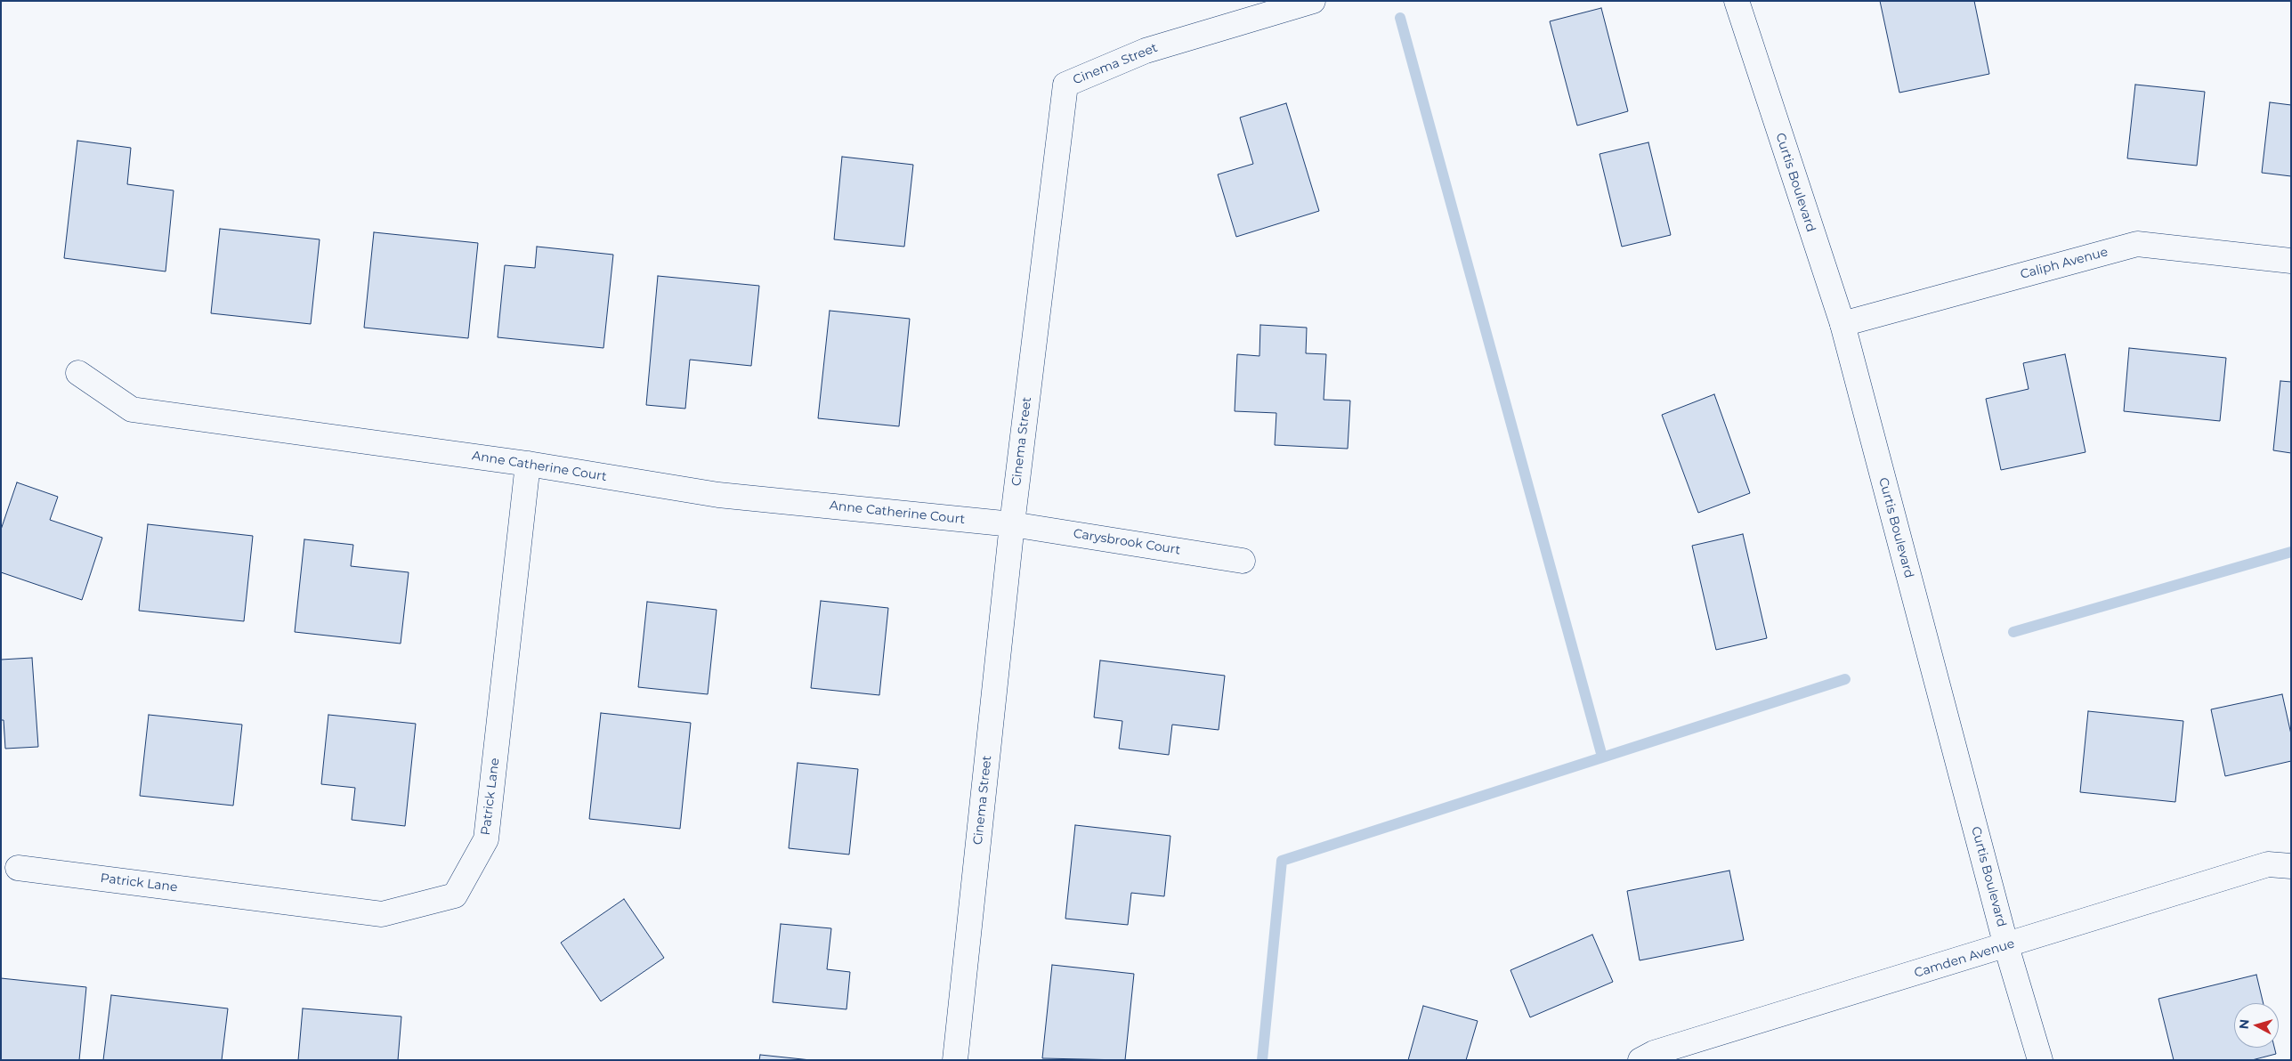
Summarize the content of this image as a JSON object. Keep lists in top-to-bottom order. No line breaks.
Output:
{"streets":{"street":["Cinema Street","Curtis Boulevard","Caliph Avenue","Anne Catherine Court","Carysbrook Court","Patrick Lane","Camden Avenue"]},"crossings":[["Cinema Street","Anne Catherine Court"],["Cinema Street","Carysbrook Court"],["Curtis Boulevard","Caliph Avenue"],["Curtis Boulevard","Camden Avenue"],["Anne Catherine Court","Carysbrook Court"],["Anne Catherine Court","Patrick Lane"]],"north":"left"}
